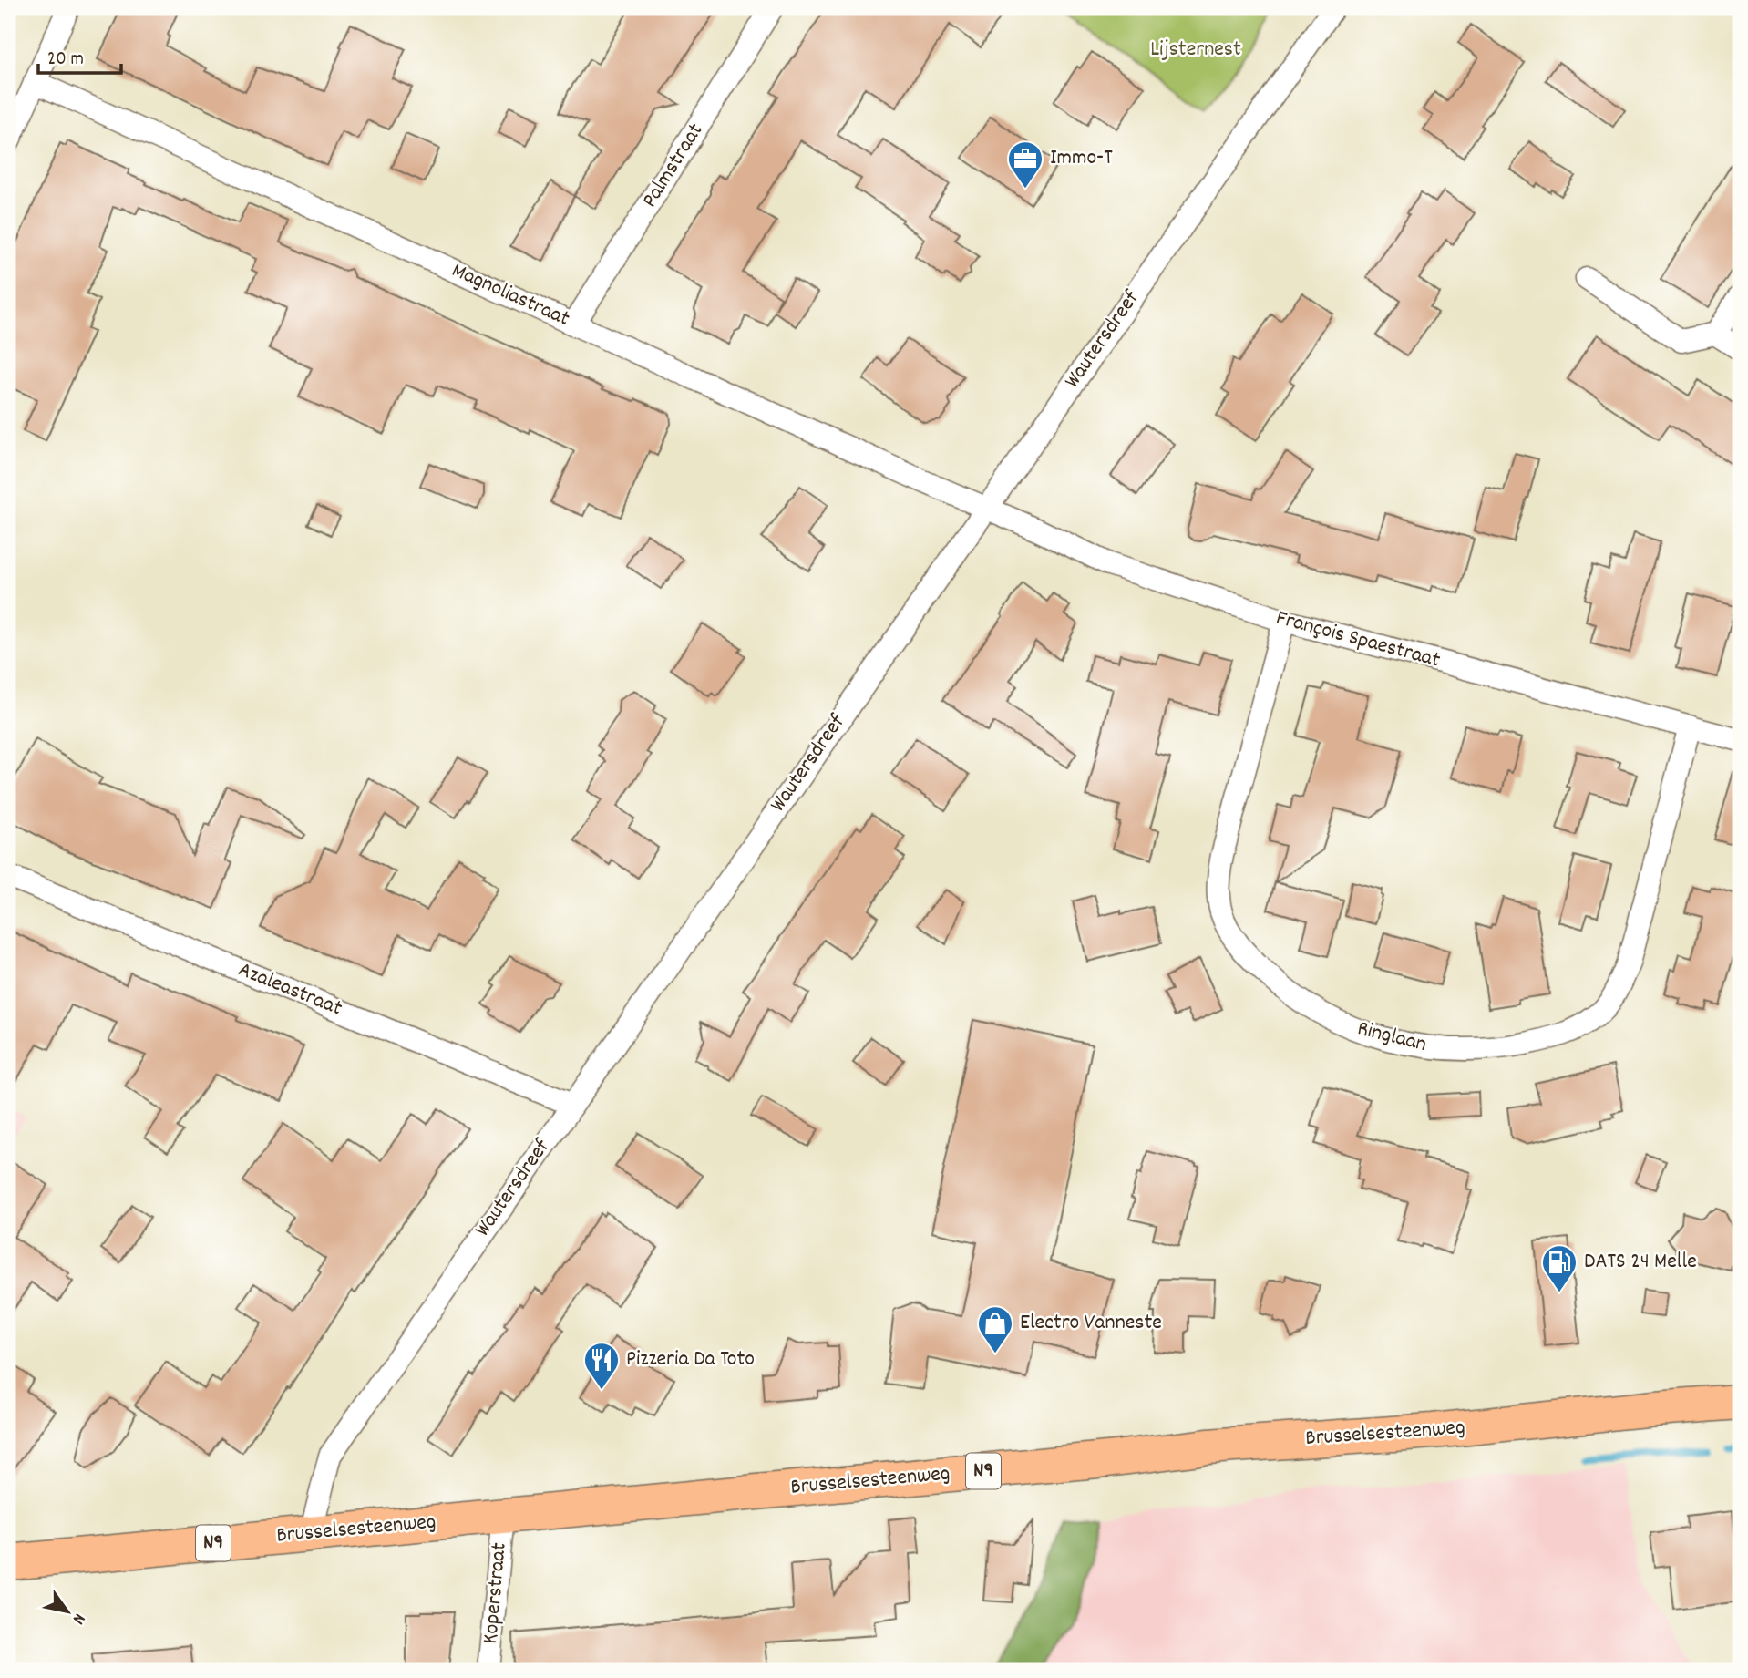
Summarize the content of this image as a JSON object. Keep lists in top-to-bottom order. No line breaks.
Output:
{"streets":{"main road":["Brusselsesteenweg","N9"],"street":["Palmstraat","Magnoliastraat","Wautersdreef","François Spaestraat","Azaleastraat","Ringlaan","Koperstraat"]},"crossings":[["Palmstraat","Magnoliastraat"],["Magnoliastraat","Wautersdreef"],["Magnoliastraat","François Spaestraat"],["Wautersdreef","François Spaestraat"],["Wautersdreef","Azaleastraat"],["Wautersdreef","Brusselsesteenweg"],["François Spaestraat","Ringlaan"],["Brusselsesteenweg","Koperstraat"]],"parks":["Lijsternest"],"places":{"office":["Immo-T"],"fuel station":["DATS 24 Melle"],"shop":["Electro Vanneste"],"restaurant":["Pizzeria Da Toto"]},"scale_bar":"20 m","north":"bottom right"}
